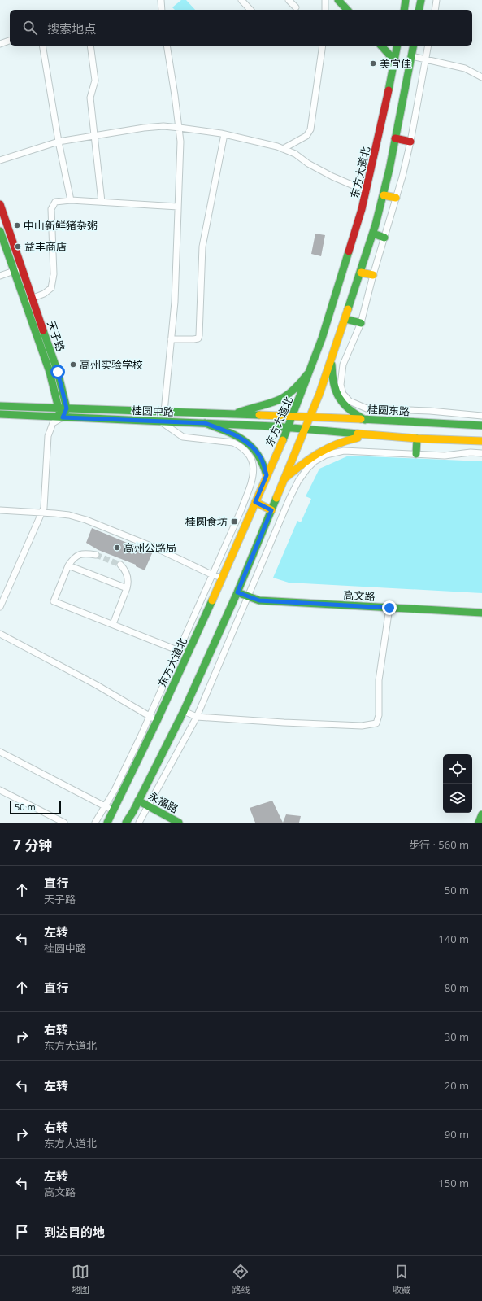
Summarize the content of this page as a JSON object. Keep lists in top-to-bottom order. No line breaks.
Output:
{"streets":{"main road":["东方大道北","天子路","桂圆东路","桂圆中路","高文路","永福路"]},"crossings":[["东方大道北","桂圆东路"],["东方大道北","桂圆中路"],["东方大道北","高文路"],["东方大道北","永福路"],["天子路","桂圆中路"],["桂圆东路","桂圆中路"]],"places":{"other":["美宜佳","中山新鲜猪杂粥","益丰商店","高州实验学校","高州公路局"],"transit":["桂圆食坊"]},"scale_bar":"50 m","page":{"search":"搜索地点","scale":"50 m","heading":["7 分钟","步行 · 560 m"],"list":[["直行","天子路","50 m"],["左转","桂圆中路","140 m"],["直行","80 m"],["右转","东方大道北","30 m"],["左转","20 m"],["右转","东方大道北","90 m"],["左转","高文路","150 m"],"到达目的地"],"nav":["地图","路线","收藏"]}}
